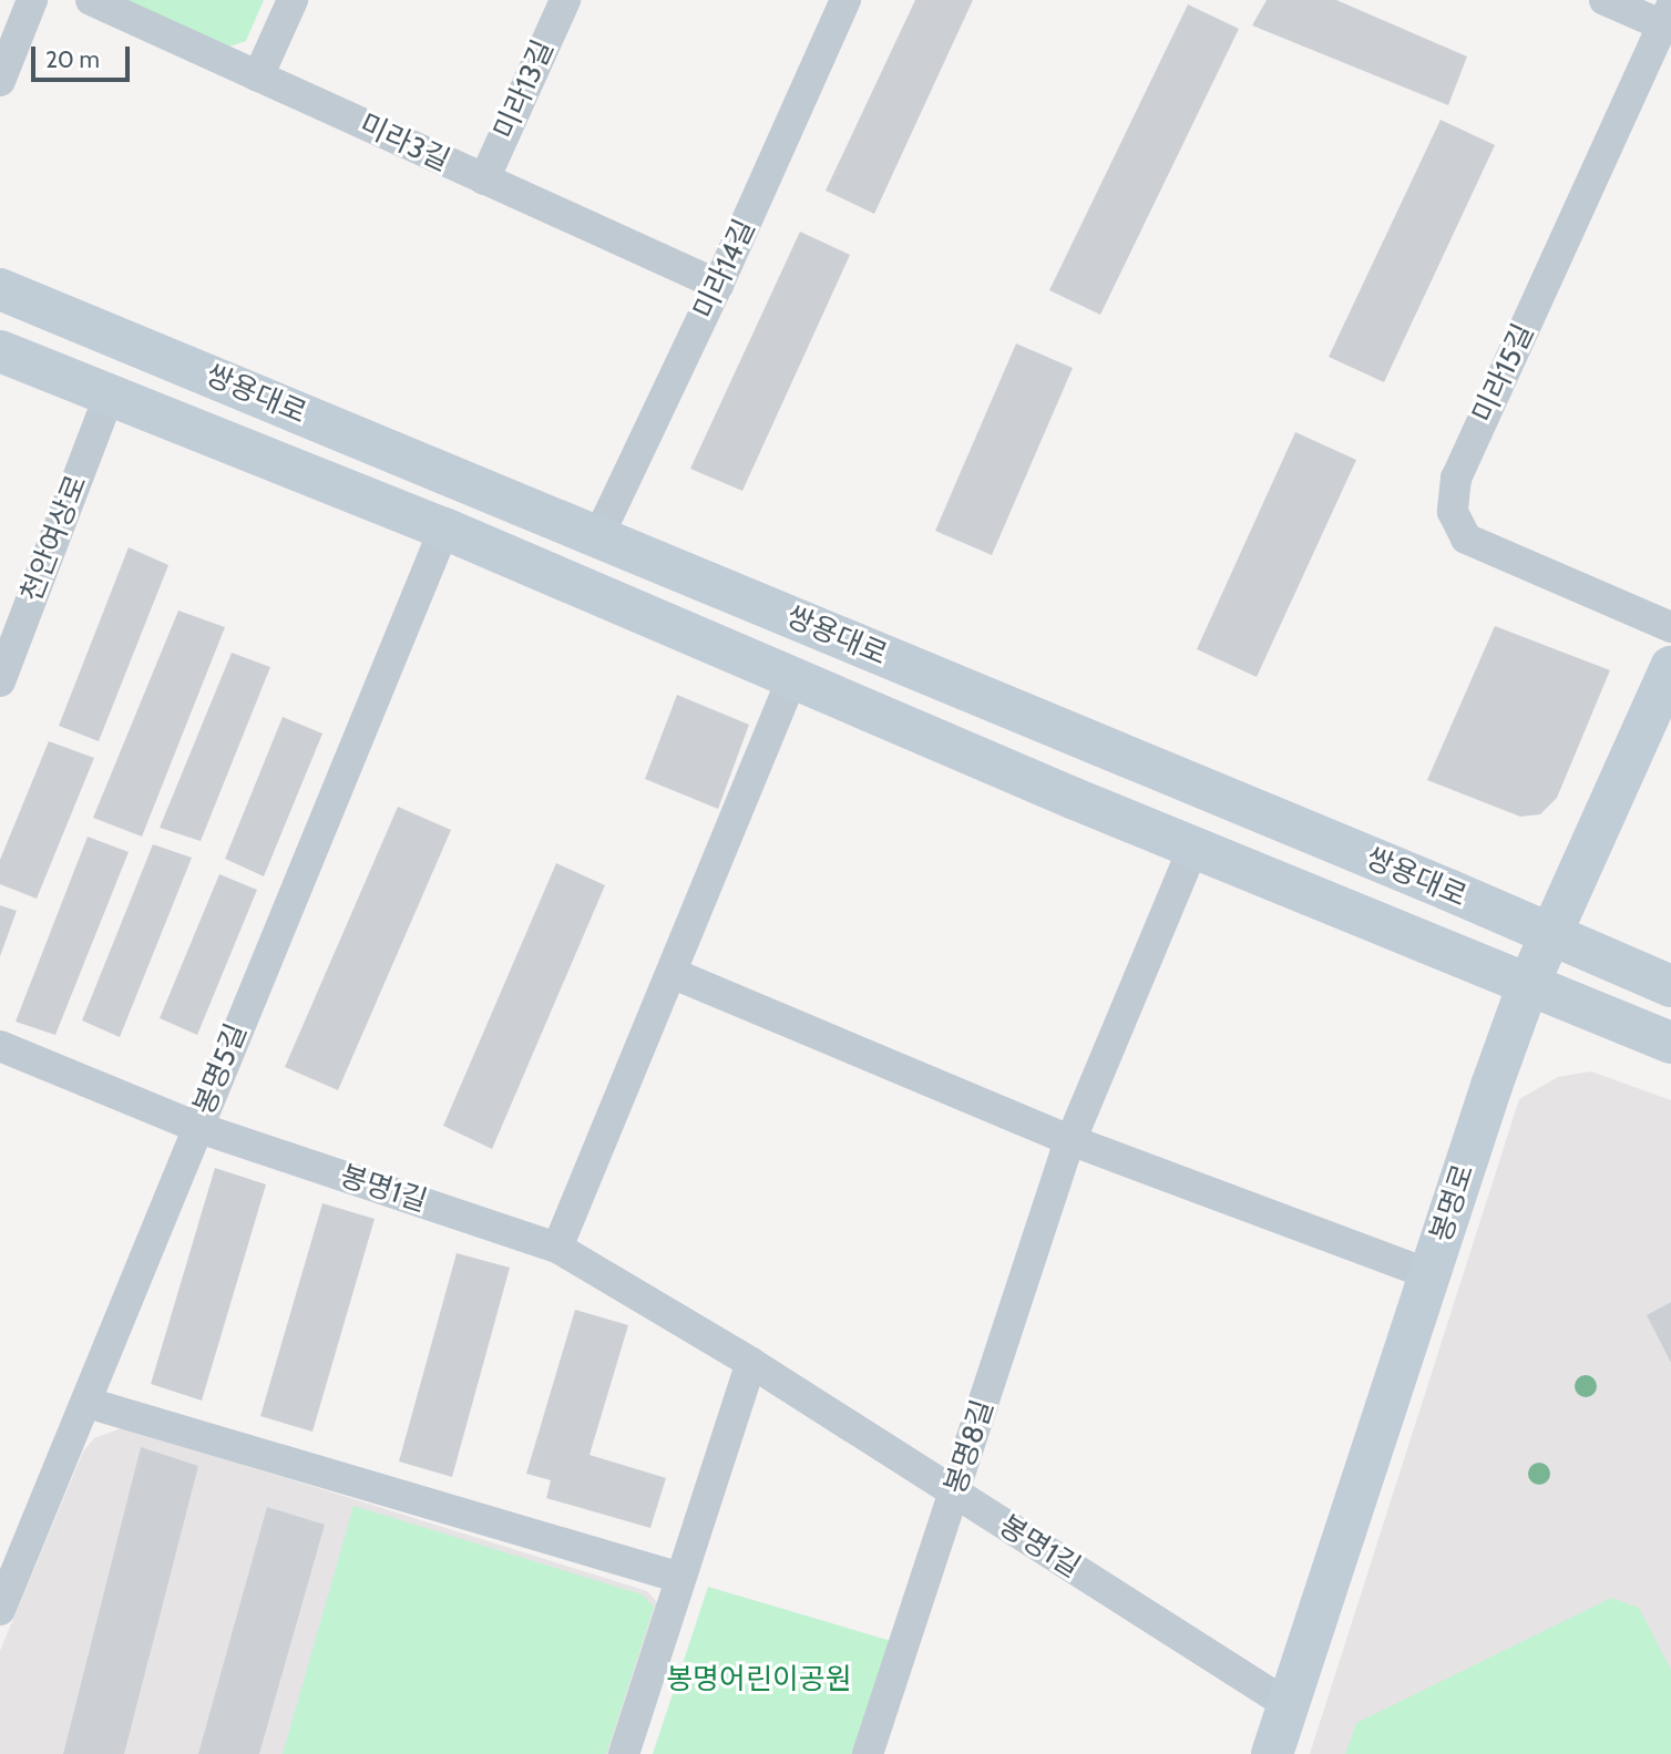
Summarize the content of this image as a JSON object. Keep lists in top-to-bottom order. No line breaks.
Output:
{"streets":{"main road":["쌍용대로","봉명로"],"street":["미라13길","미라3길","미라14길","미라15길","천안여상로","봉명5길","봉명1길","봉명8길"]},"crossings":[["미라13길","미라3길"],["미라3길","미라14길"],["미라14길","쌍용대로"],["쌍용대로","천안여상로"],["쌍용대로","봉명5길"],["쌍용대로","봉명1길"],["쌍용대로","봉명로"],["쌍용대로","봉명8길"],["봉명5길","봉명1길"],["봉명1길","봉명로"],["봉명1길","봉명8길"]],"parks":["봉명어린이공원"],"scale_bar":"20 m"}
